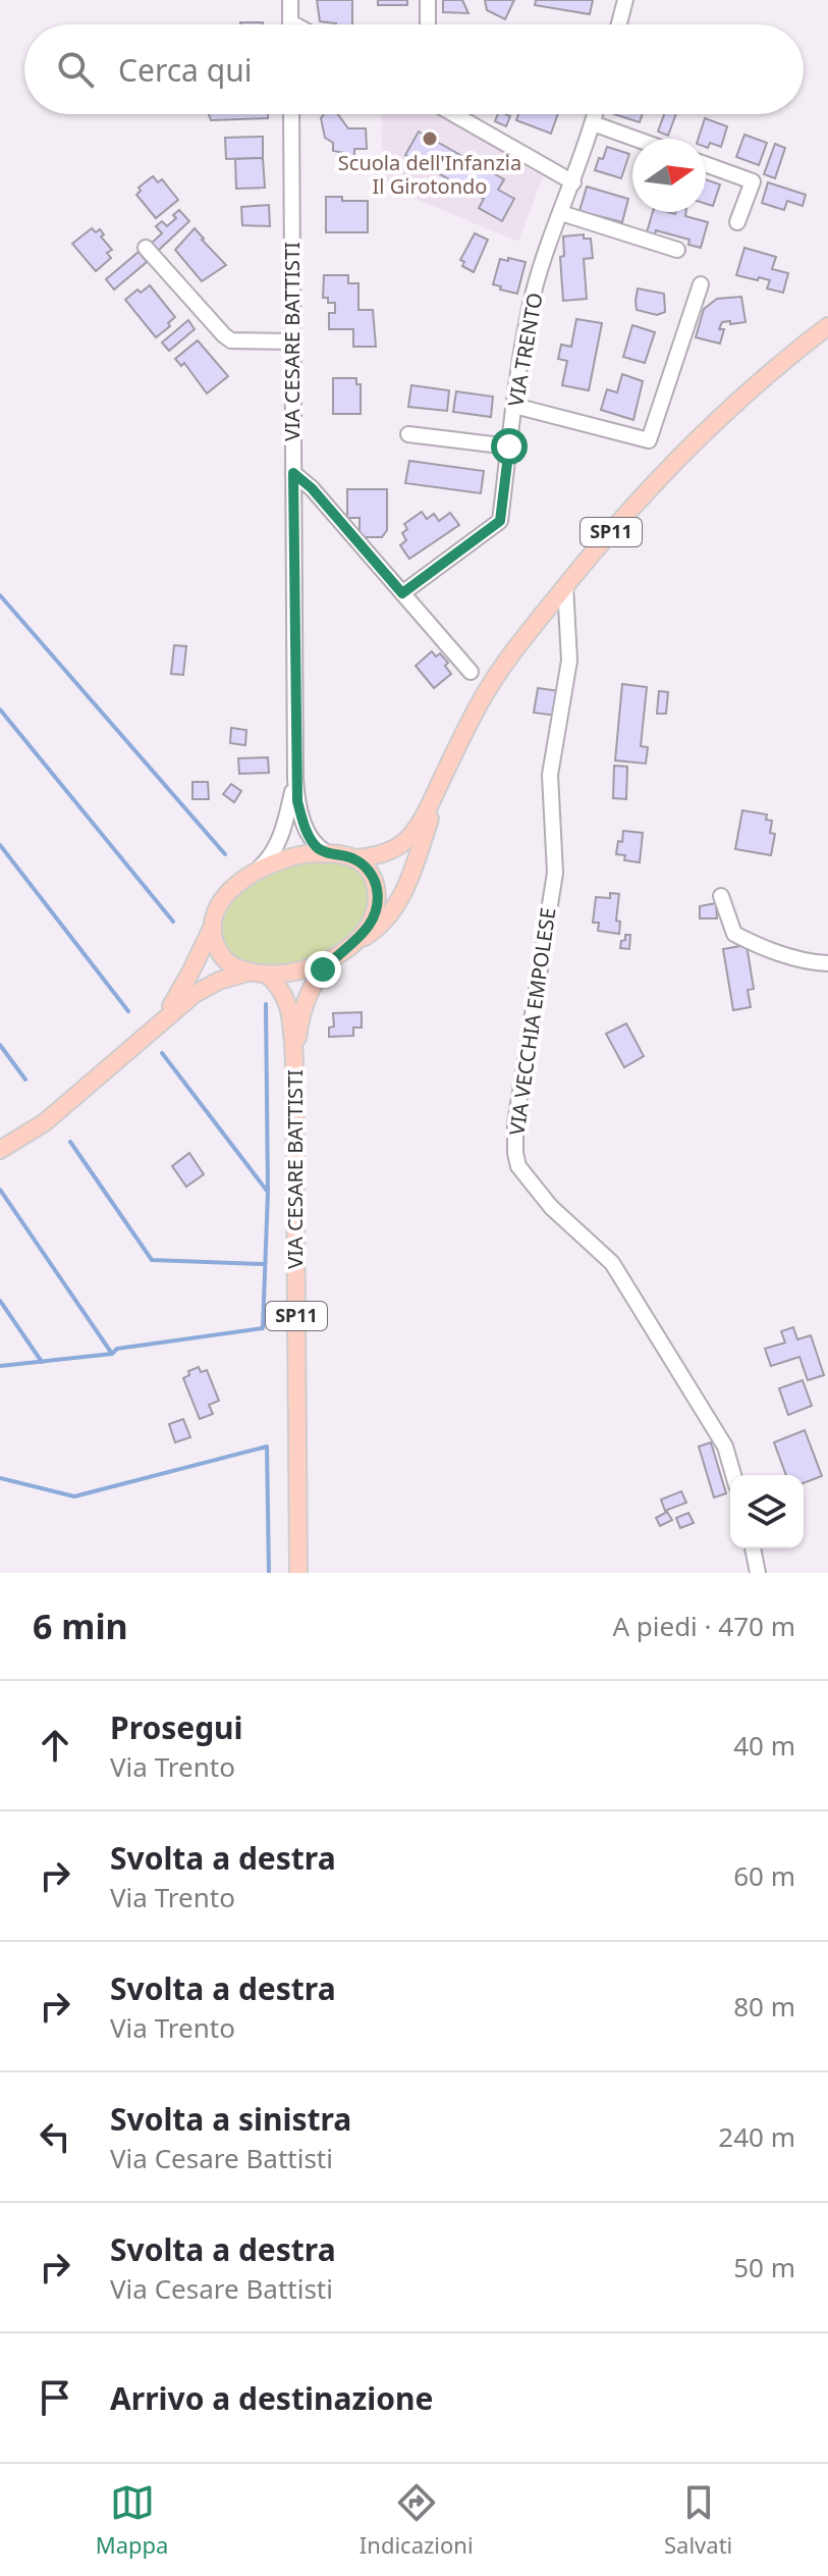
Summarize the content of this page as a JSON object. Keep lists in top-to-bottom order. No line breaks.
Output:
{"streets":{"main road":["VIA CESARE BATTISTI","SP11"],"street":["VIA TRENTO","VIA VECCHIA EMPOLESE"]},"crossings":[["VIA CESARE BATTISTI","SP11"],["SP11","VIA VECCHIA EMPOLESE"]],"places":["Scuola dell'Infanzia Il Girotondo"],"north":"right","page":{"search":"Cerca qui","heading":["6 min","A piedi · 470 m"],"list":[["Prosegui","Via Trento","40 m"],["Svolta a destra","Via Trento","60 m"],["Svolta a destra","Via Trento","80 m"],["Svolta a sinistra","Via Cesare Battisti","240 m"],["Svolta a destra","Via Cesare Battisti","50 m"],"Arrivo a destinazione"],"nav":["Mappa","Indicazioni","Salvati"]}}
